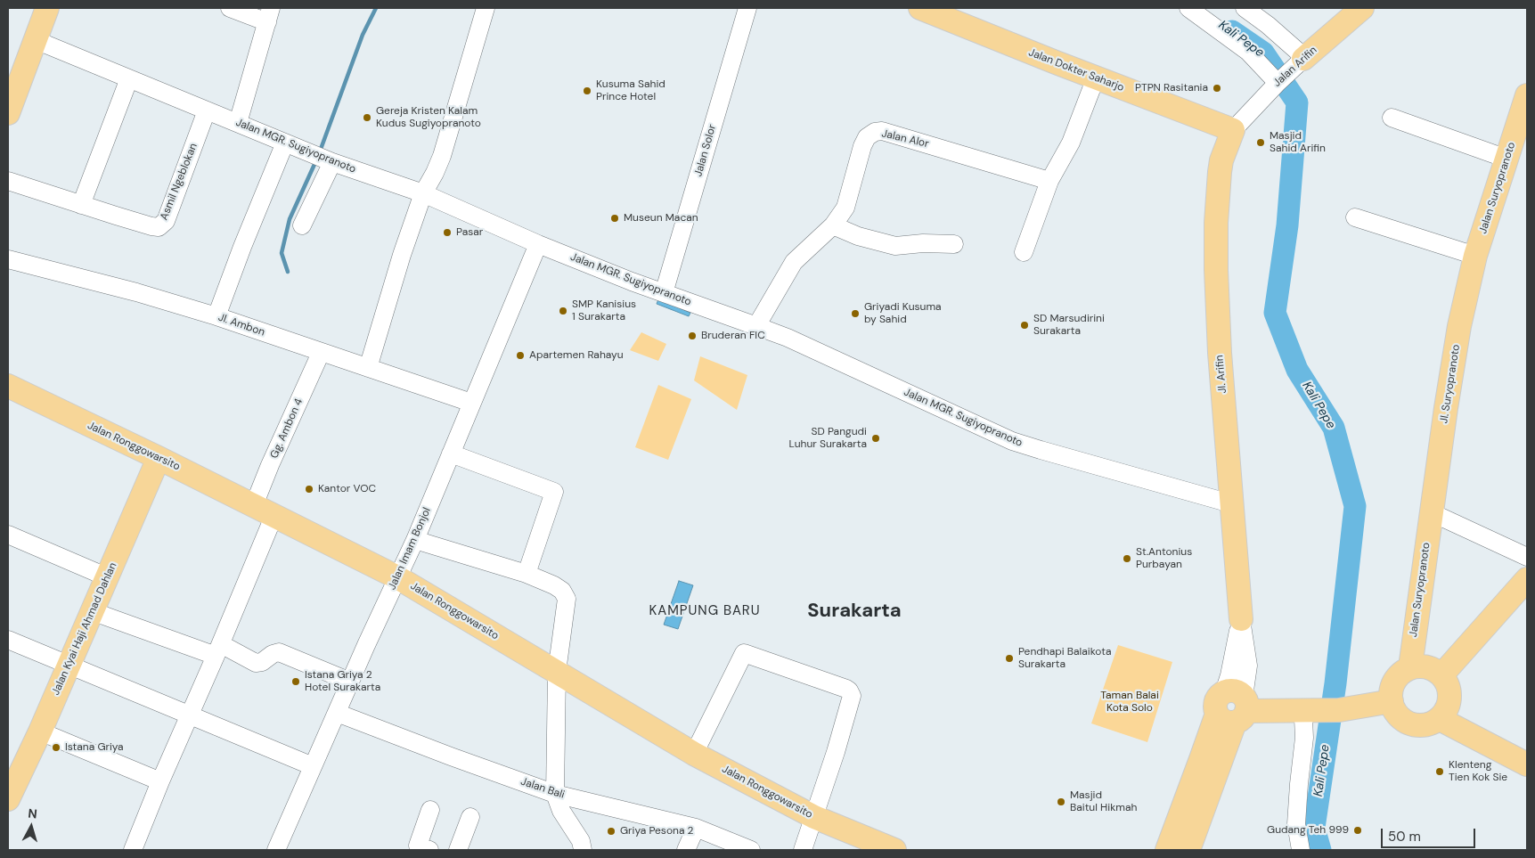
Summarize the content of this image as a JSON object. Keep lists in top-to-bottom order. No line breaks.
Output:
{"streets":{"main road":["Jalan Arifin","Jalan Dokter Saharjo","Jalan Suryopranoto","Jl. Arifin","Jl. Suryopranoto","Jalan Ronggowarsito","Jalan Kyai Haji Ahmad Dahlan"],"street":["Jalan Alor","Jalan MGR. Sugiyopranoto","Jalan Solor","Asmil Ngeblokan","Jl. Ambon","Gg. Ambon 4","Jalan Imam Bonjol","Jalan Bali"]},"crossings":[["Jalan Arifin","Jalan Dokter Saharjo"],["Jalan Arifin","Jl. Arifin"],["Jalan Dokter Saharjo","Jl. Arifin"],["Jalan Alor","Jalan MGR. Sugiyopranoto"],["Jalan MGR. Sugiyopranoto","Jalan Solor"],["Jalan MGR. Sugiyopranoto","Asmil Ngeblokan"],["Jalan MGR. Sugiyopranoto","Jl. Arifin"],["Jalan MGR. Sugiyopranoto","Jalan Imam Bonjol"],["Jalan Suryopranoto","Jl. Suryopranoto"],["Jl. Ambon","Gg. Ambon 4"],["Jl. Ambon","Jalan Imam Bonjol"],["Gg. Ambon 4","Jalan Ronggowarsito"],["Jalan Ronggowarsito","Jalan Imam Bonjol"],["Jalan Ronggowarsito","Jalan Kyai Haji Ahmad Dahlan"],["Jalan Imam Bonjol","Jalan Bali"]],"districts":["KAMPUNG BARU","Surakarta"],"water":["Kali Pepe"],"parks":["Taman Balai Kota Solo"],"places":["PTPN Rasitania","Kusuma Sahid Prince Hotel","Gereja Kristen Kalam Kudus Sugiyopranoto","Masjid Sahid Arifin","Museun Macan","Pasar","SMP Kanisius 1 Surakarta","Griyadi Kusuma by Sahid","SD Marsudirini Surakarta","Bruderan FIC","Apartemen Rahayu","SD Pangudi Luhur Surakarta","Kantor VOC","St.Antonius Purbayan","Pendhapi Balaikota Surakarta","Istana Griya 2 Hotel Surakarta","Istana Griya","Klenteng Tien Kok Sie","Masjid Baitul Hikmah","Gudang Teh 999","Griya Pesona 2"],"scale_bar":"50 m","north":"top"}
